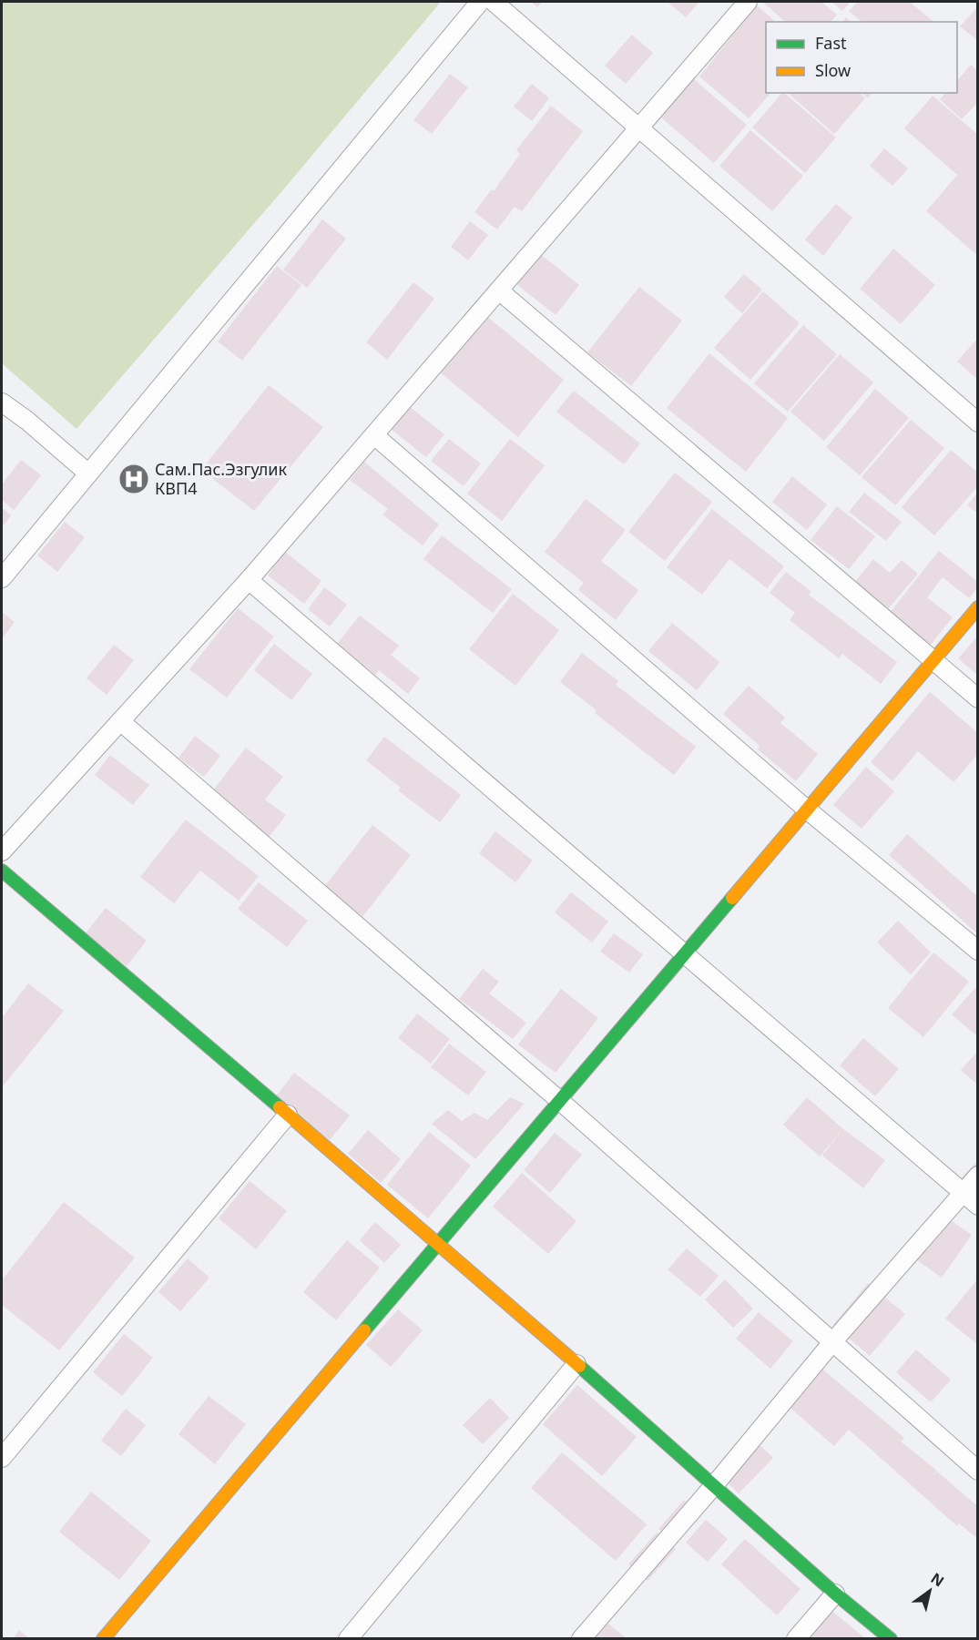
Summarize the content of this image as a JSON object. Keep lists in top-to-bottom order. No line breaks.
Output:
{"places":{"hospital":["Сам.Пас.Эзгулик КВП4"]},"legend":["Fast","Slow"],"north":"top right"}
